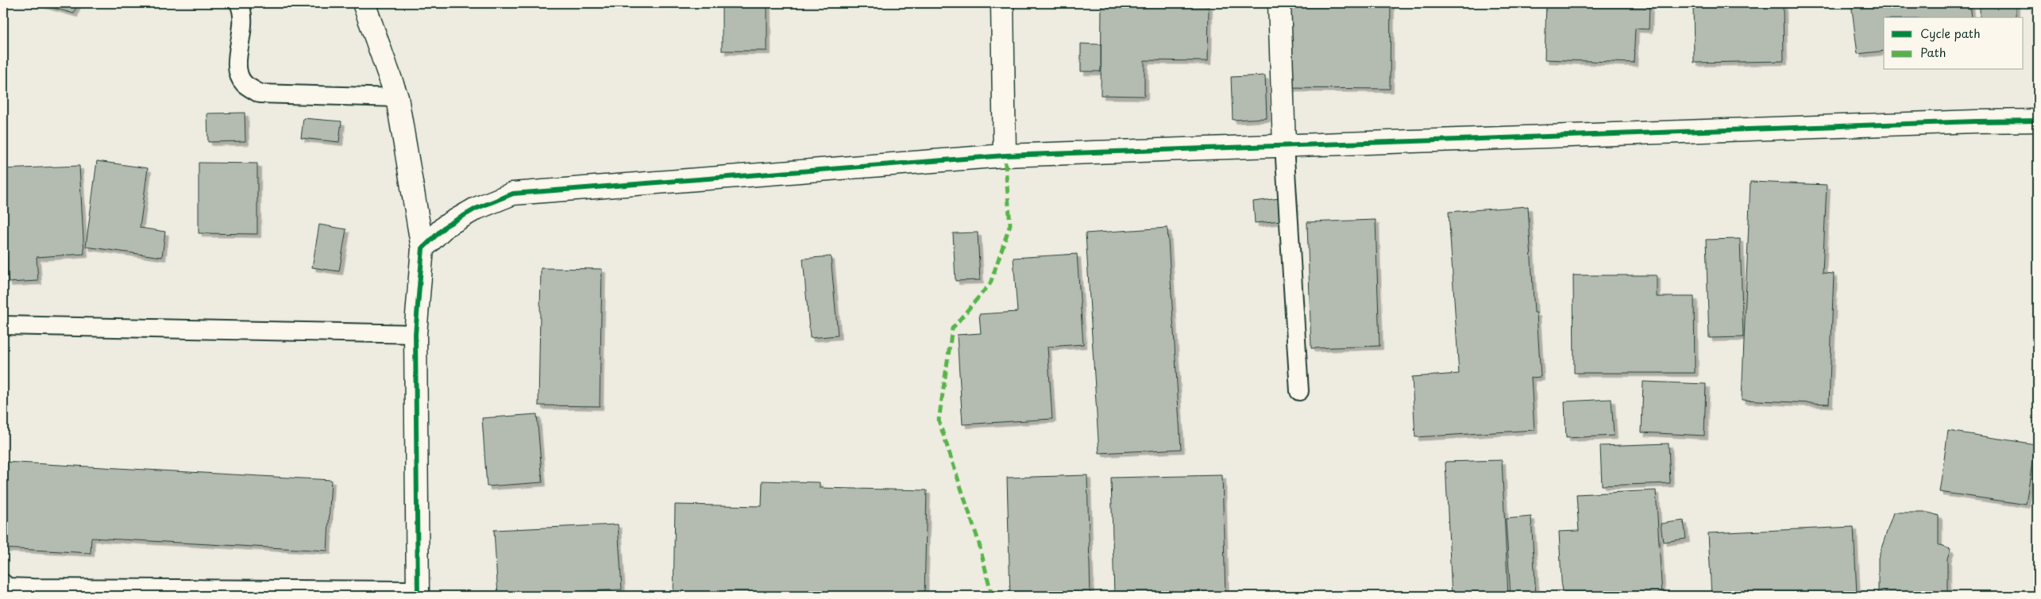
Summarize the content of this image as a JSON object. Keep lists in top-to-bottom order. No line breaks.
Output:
{"legend":["Cycle path","Path"]}
